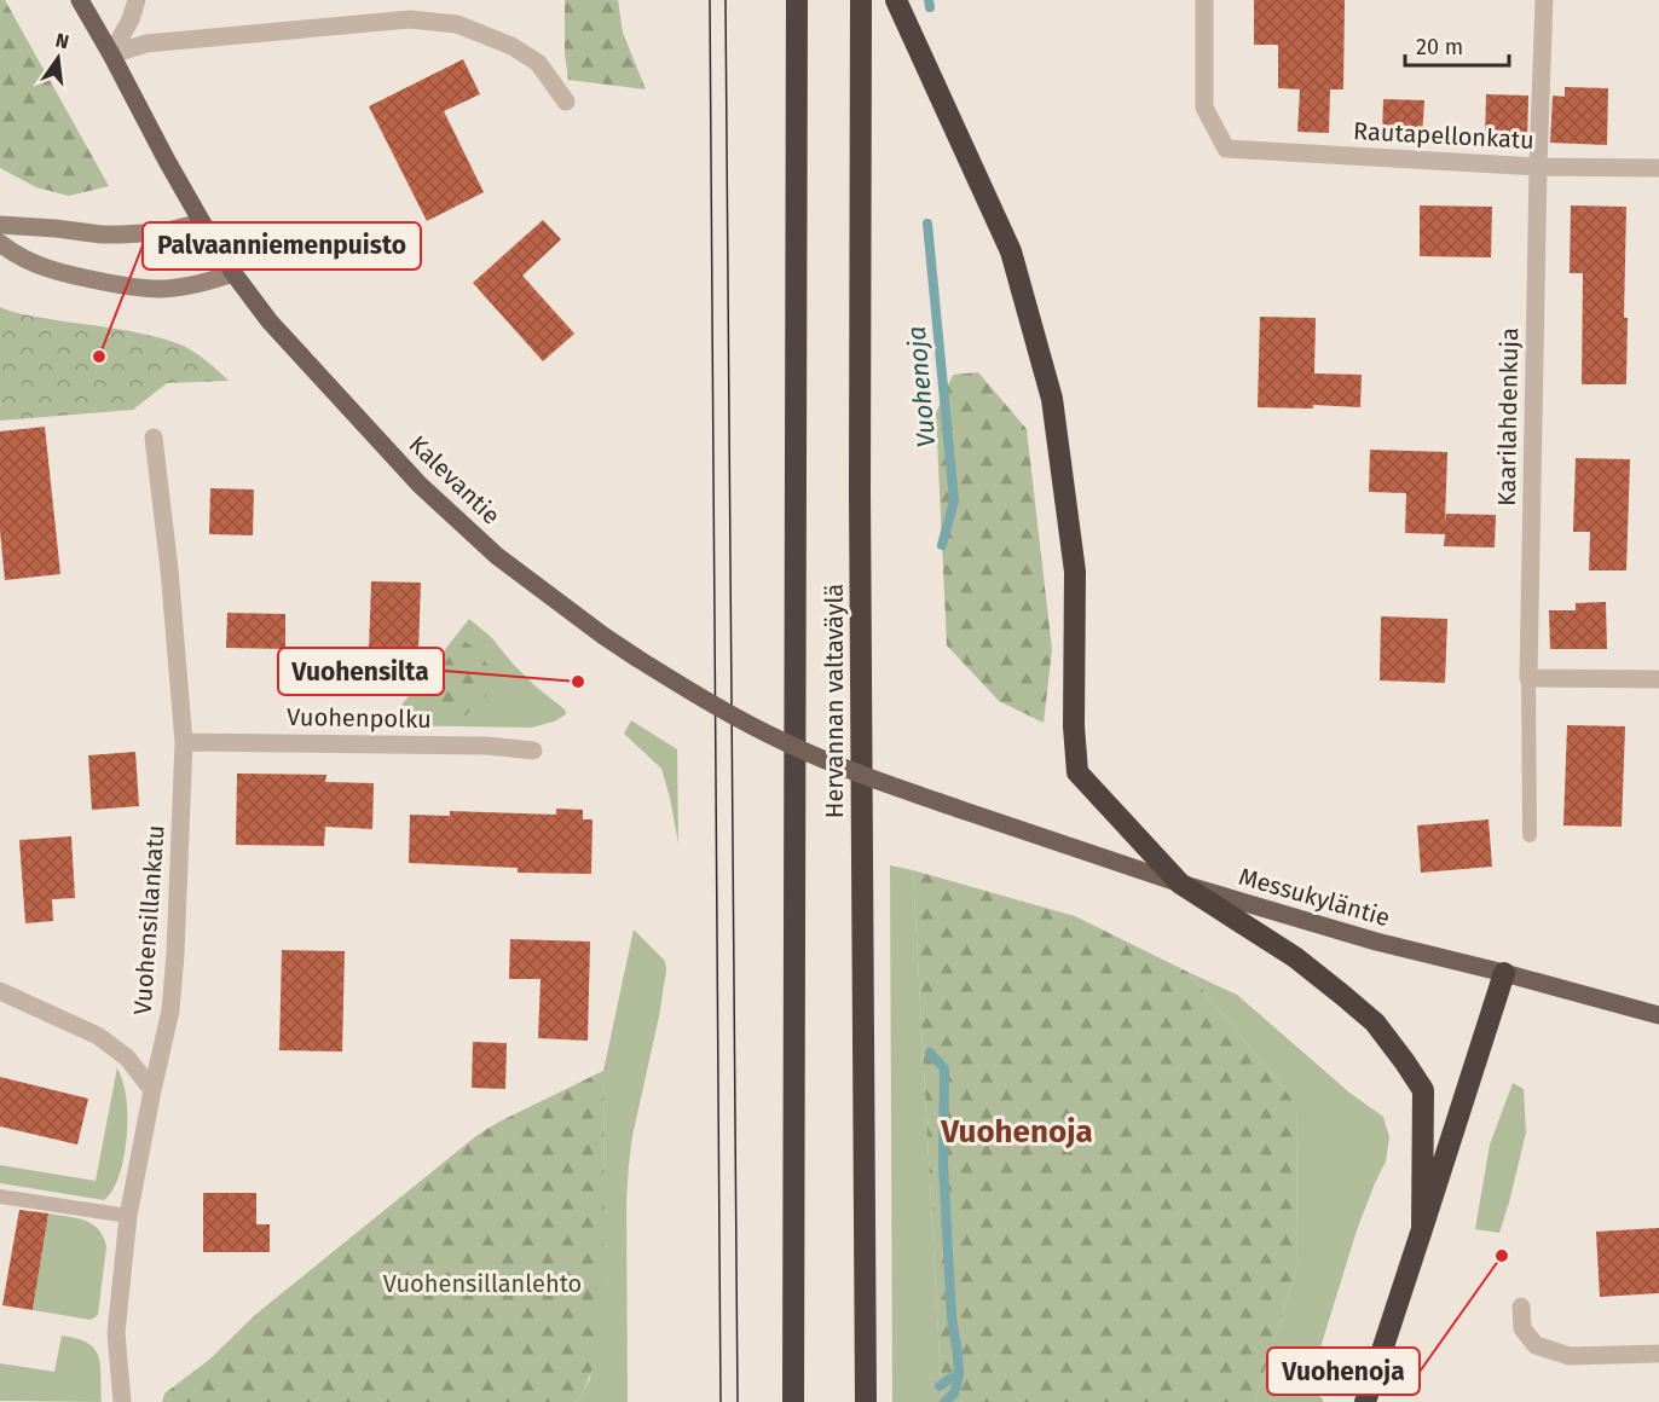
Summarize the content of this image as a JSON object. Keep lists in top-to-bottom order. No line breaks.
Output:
{"streets":{"highway":["Hervannan valtaväylä"],"main road":["Kalevantie","Messukyläntie"],"street":["Rautapellonkatu","Kaarilahdenkuja","Vuohenpolku","Vuohensillankatu"]},"crossings":[["Rautapellonkatu","Kaarilahdenkuja"],["Kalevantie","Messukyläntie"],["Vuohenpolku","Vuohensillankatu"]],"districts":["Vuohenoja"],"water":["Vuohenoja"],"parks":["Vuohensillanlehto"],"places":["Palvaanniemenpuisto","Vuohensilta","Vuohenoja"],"scale_bar":"20 m","north":"top"}
